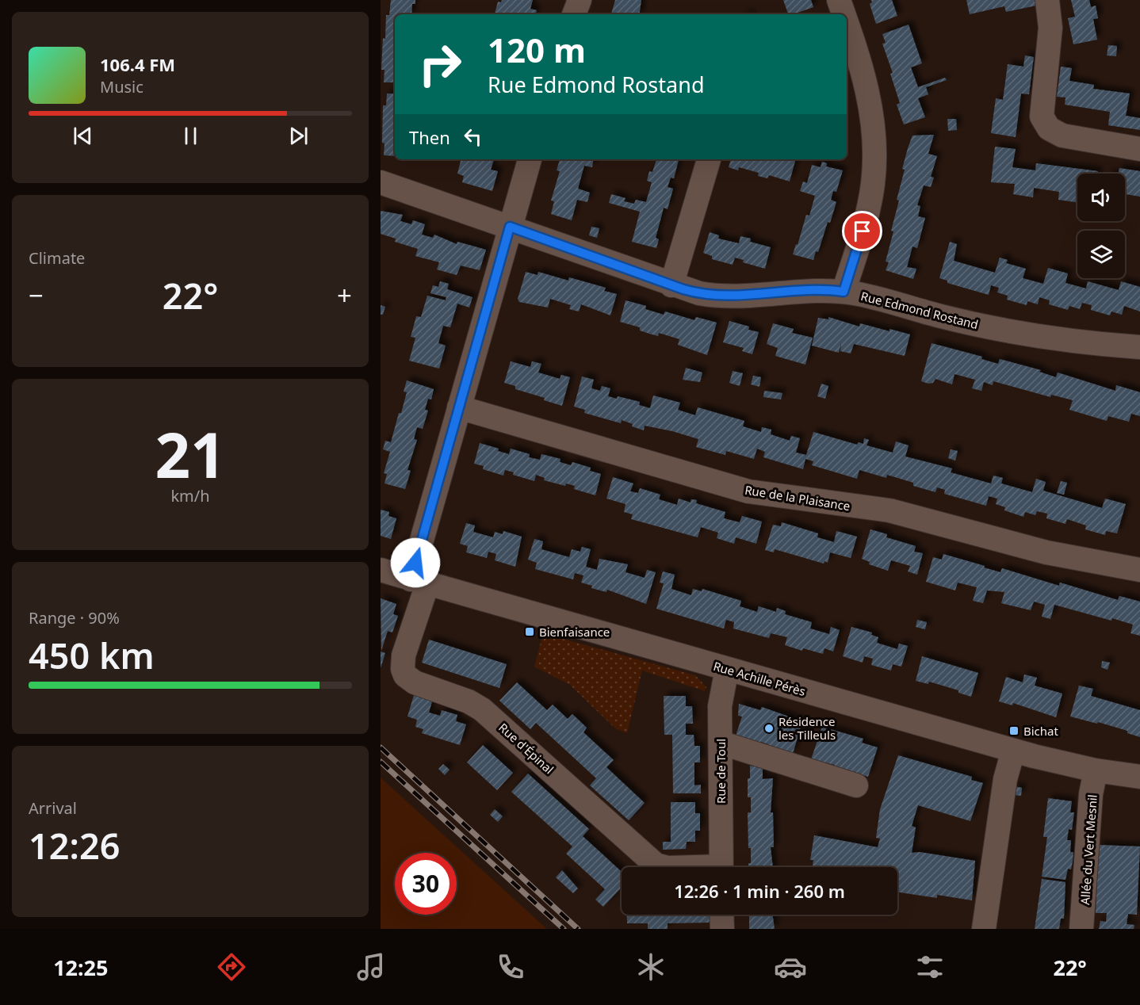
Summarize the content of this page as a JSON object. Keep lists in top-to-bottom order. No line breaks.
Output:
{"streets":{"street":["Rue Edmond Rostand","Rue de la Plaisance","Rue Achille Pérès","Rue d'Épinal","Rue de Toul","Allée du Vert Mesnil"]},"crossings":[["Rue Edmond Rostand","Rue d'Épinal"],["Rue de la Plaisance","Rue d'Épinal"],["Rue Achille Pérès","Rue d'Épinal"],["Rue Achille Pérès","Rue de Toul"],["Rue Achille Pérès","Allée du Vert Mesnil"]],"places":{"transit":["Bienfaisance","Bichat"],"other":["Résidence les Tilleuls"]},"page":{"turn":["120 m","Rue Edmond Rostand"],"song":["106.4 FM","Music"],"then":"Then","tile":["Climate",["21","km/h"],["Range · 90%","450 km"],["Arrival","12:26"]],"heat":["−","22°","+"],"limit":"30","trip":"12:26 · 1 min · 260 m","tabs":["12:25","22°"]}}
